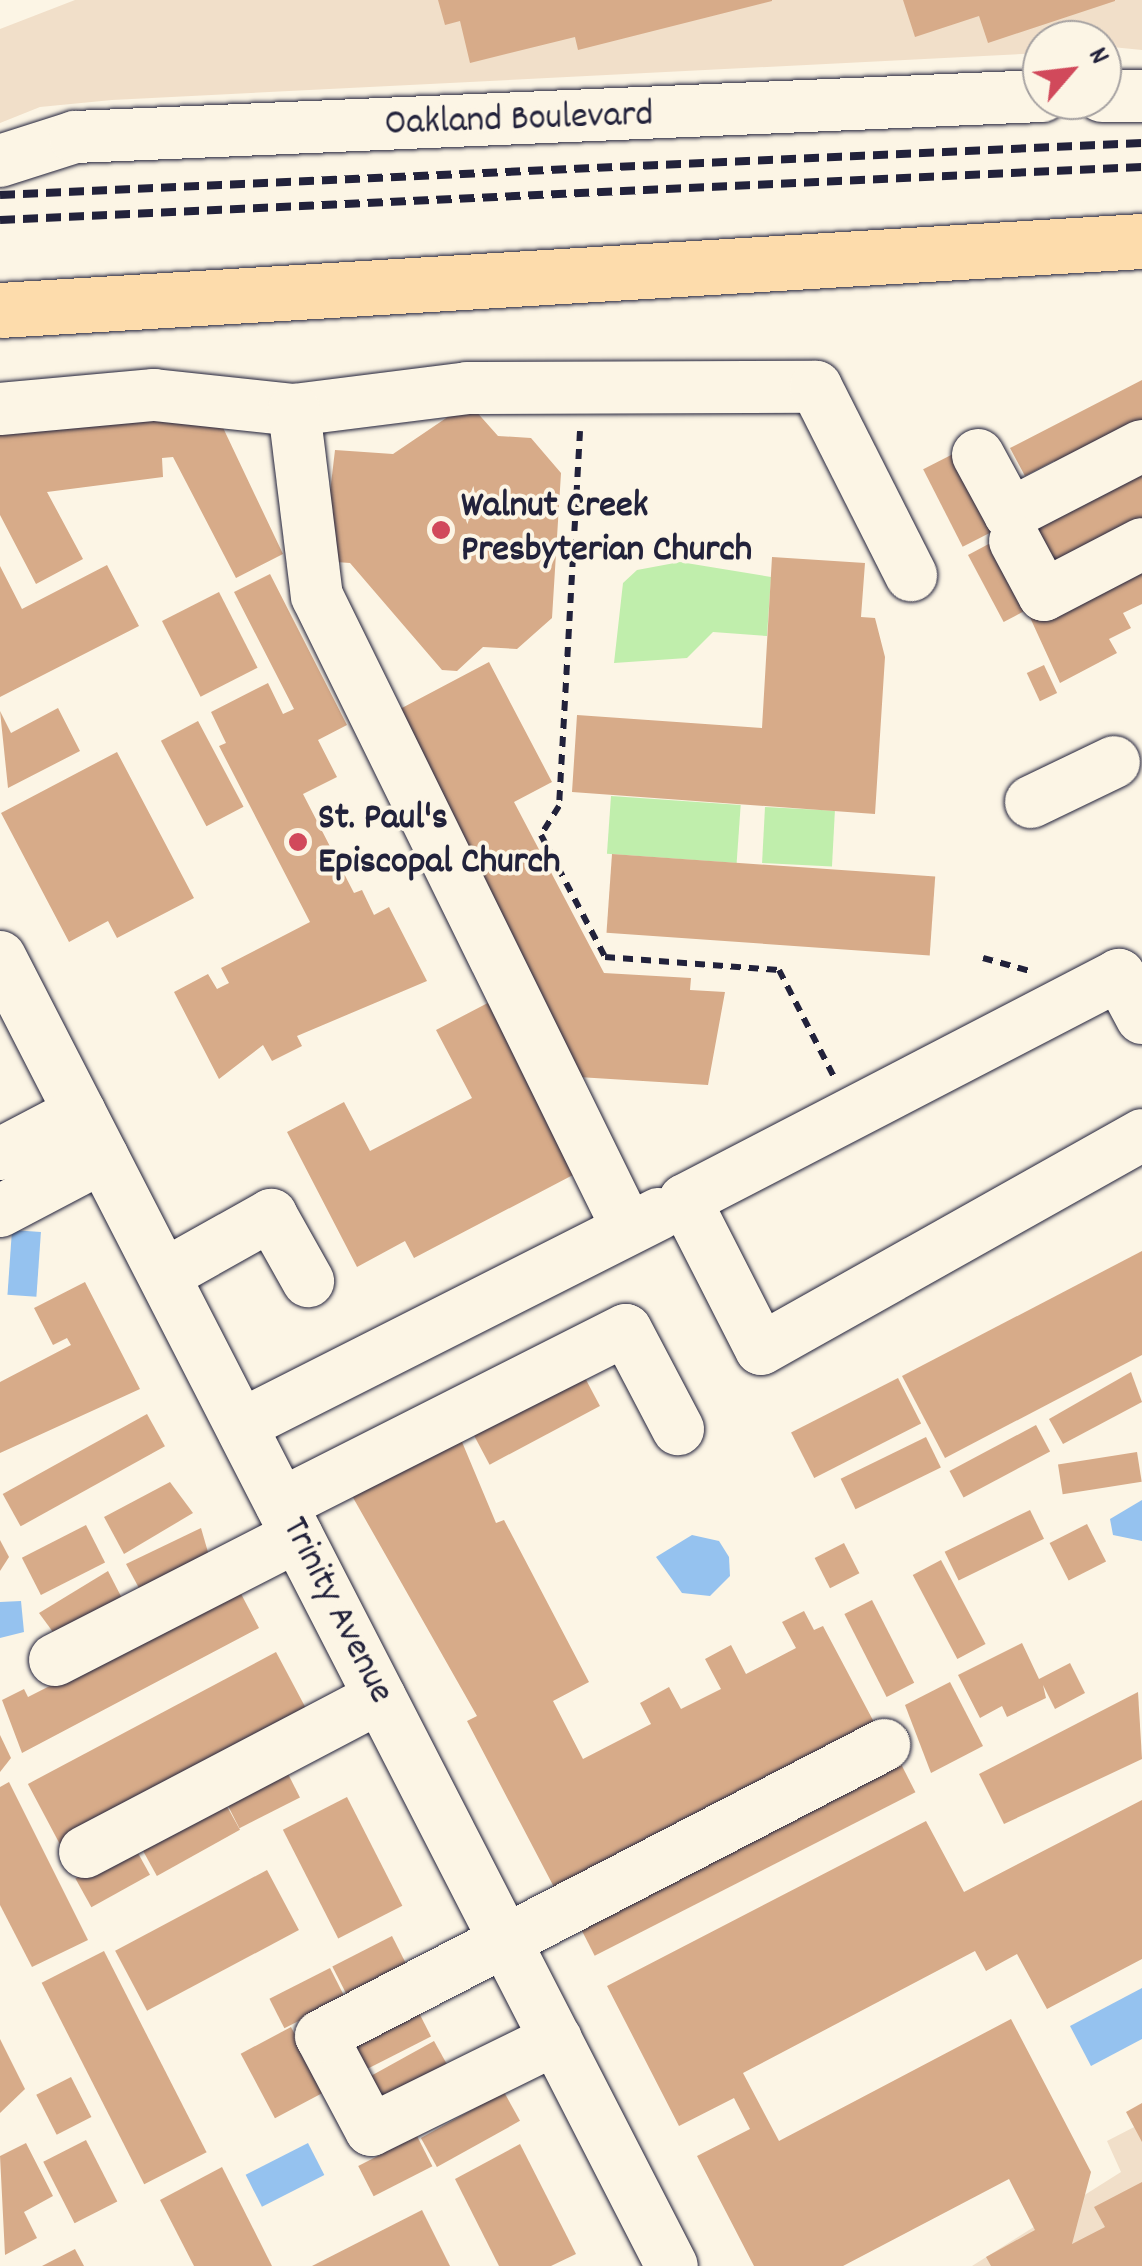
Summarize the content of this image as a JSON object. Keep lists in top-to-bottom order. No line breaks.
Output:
{"streets":{"street":["Oakland Boulevard","Trinity Avenue"]},"places":["Walnut Creek Presbyterian Church","St. Paul's Episcopal Church"],"north":"top right"}
